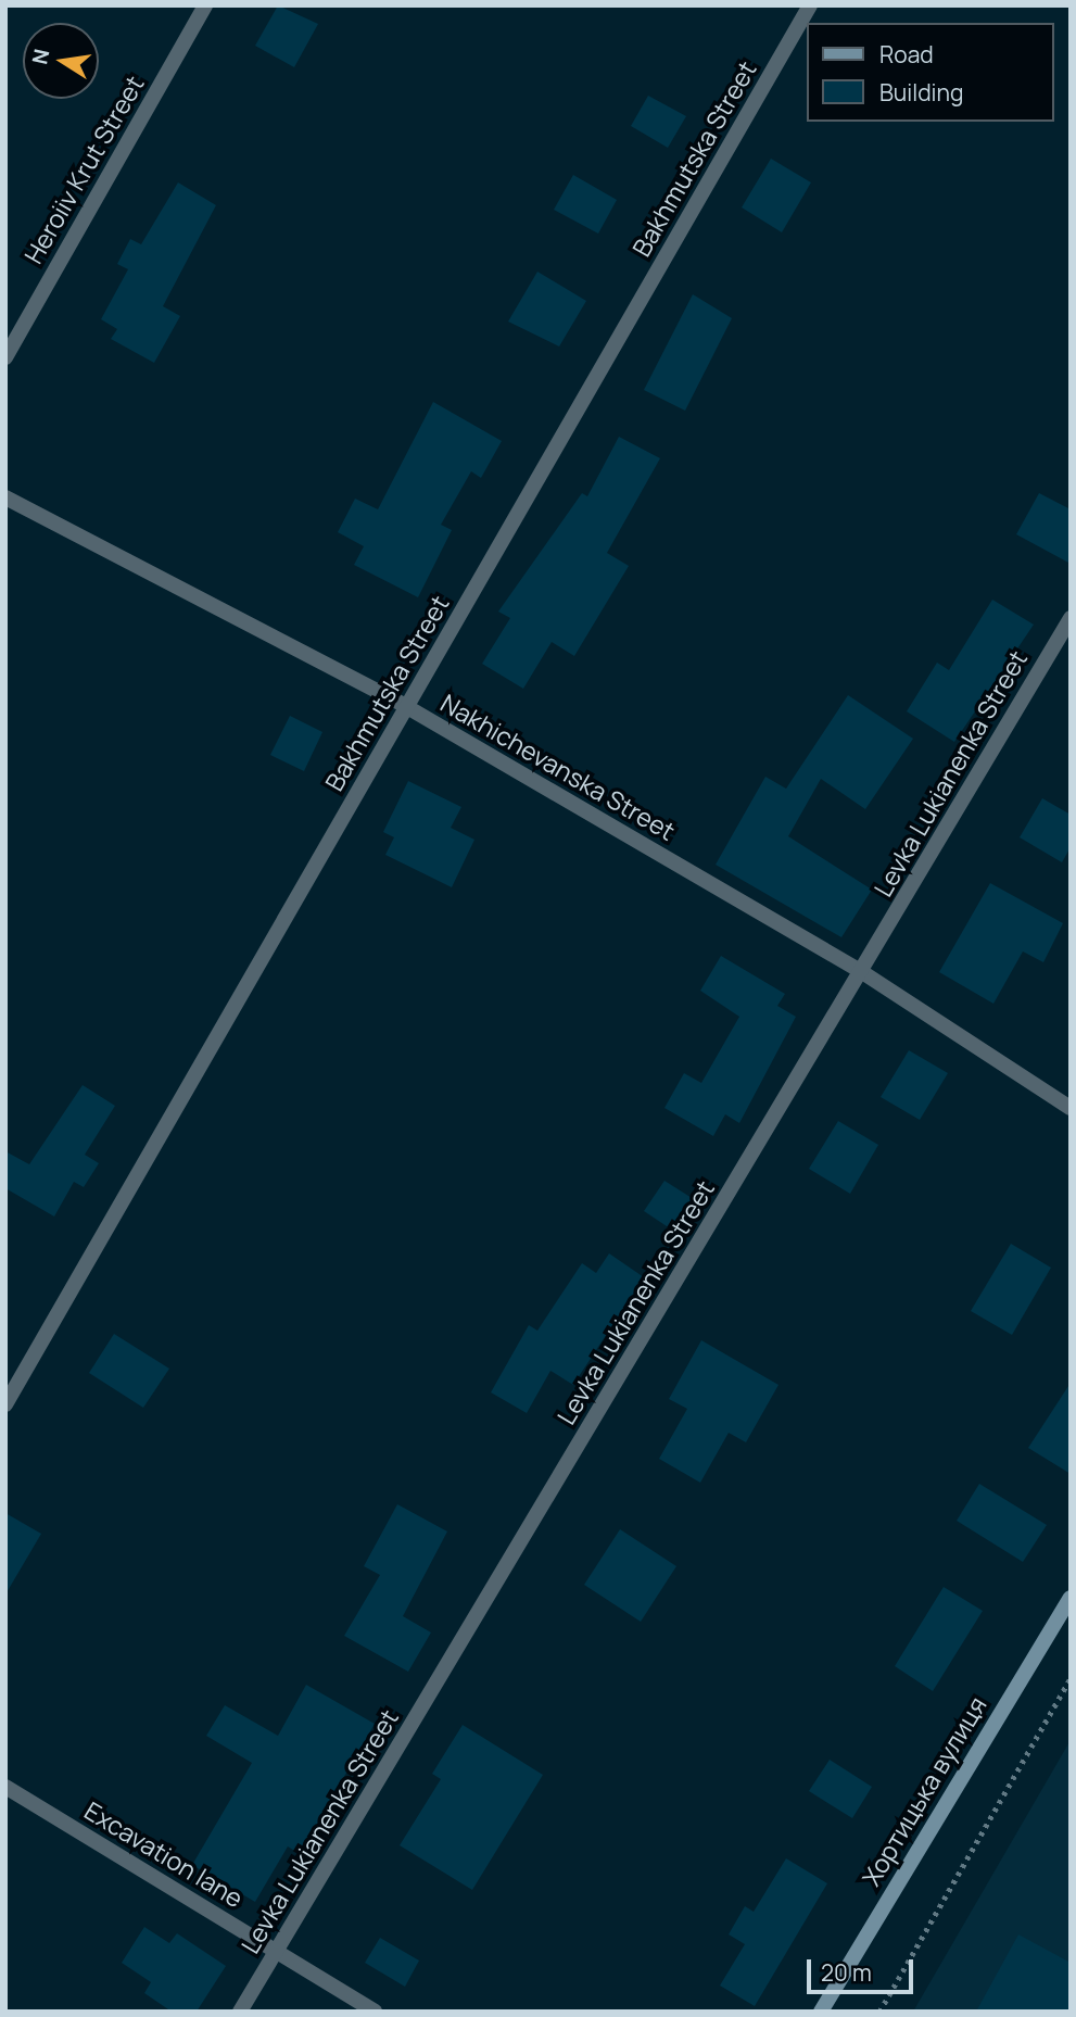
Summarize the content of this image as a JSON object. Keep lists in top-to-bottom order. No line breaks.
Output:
{"streets":{"street":["Bakhmutska Street","Heroiiv Krut Street","Nakhichevanska Street","Levka Lukianenka Street","Хортицька вулиця","Excavation lane"]},"crossings":[["Bakhmutska Street","Nakhichevanska Street"],["Nakhichevanska Street","Levka Lukianenka Street"],["Levka Lukianenka Street","Excavation lane"]],"legend":["Road","Building"],"scale_bar":"20 m","north":"left"}
